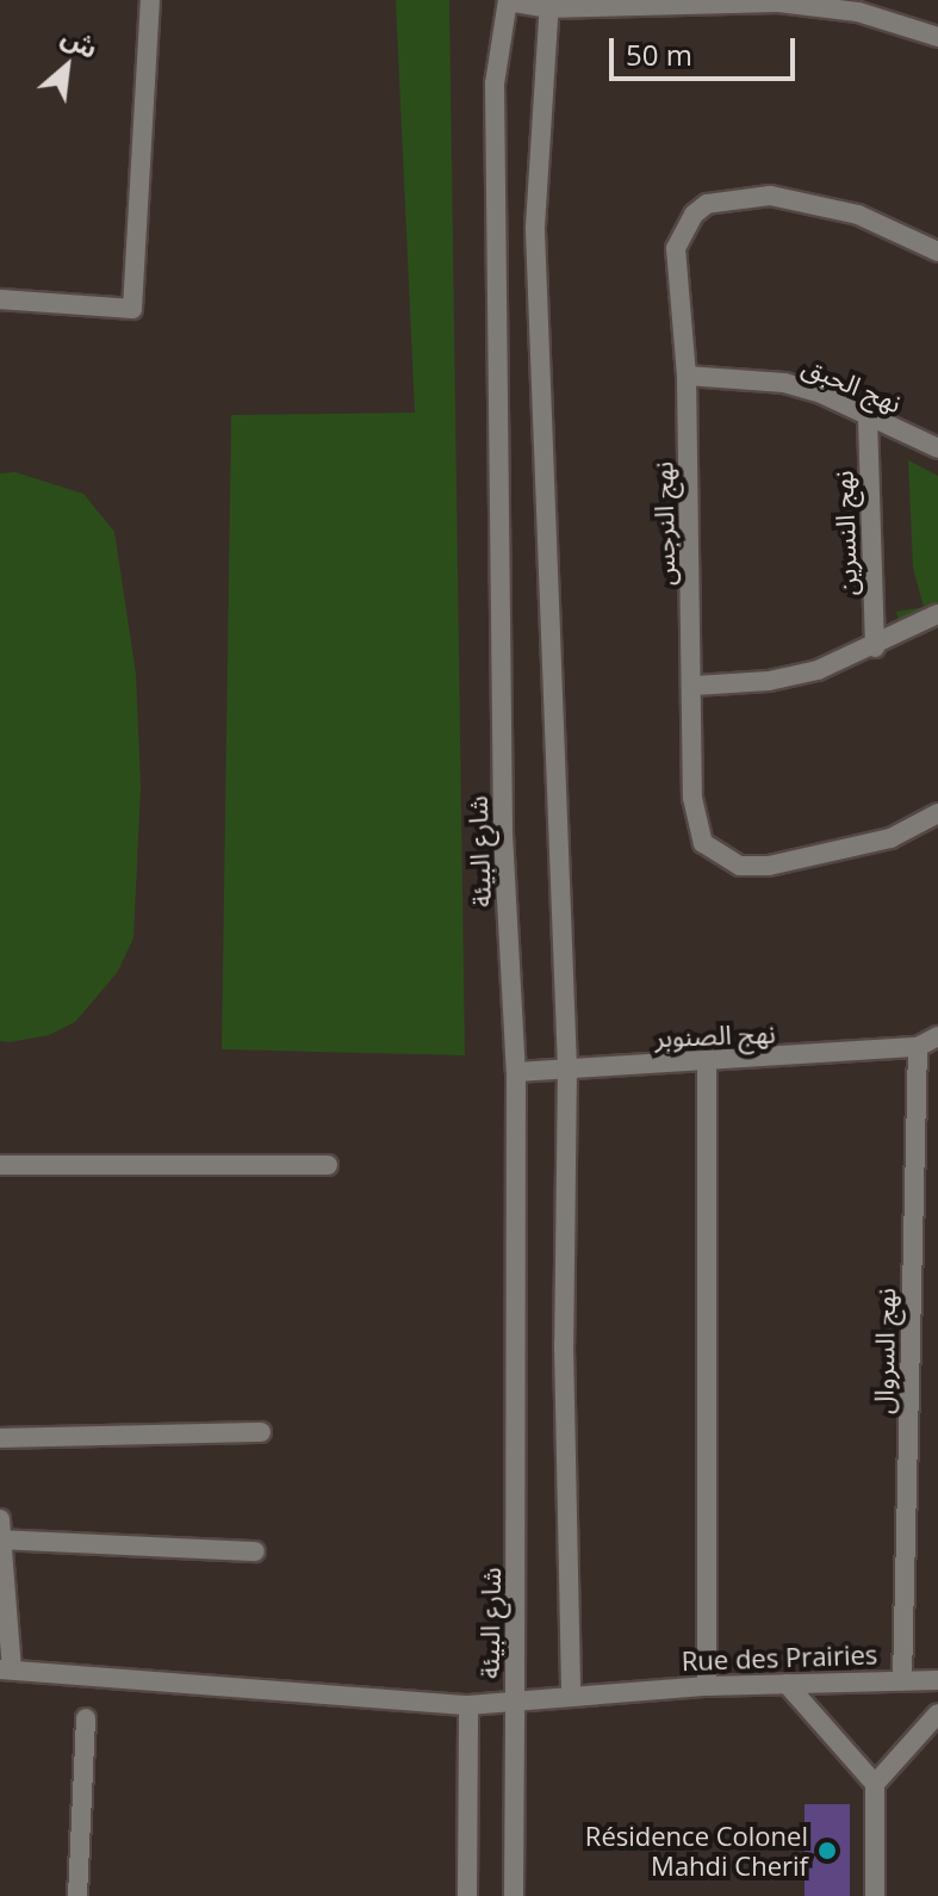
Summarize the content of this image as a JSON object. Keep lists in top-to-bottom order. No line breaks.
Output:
{"streets":{"street":["نهج الحبق","نهج النرجس","نهج النسرين","شارع البيئة","نهج الصنوبر","نهج السروال","Rue des Prairies"]},"crossings":[["نهج الحبق","نهج النرجس"],["نهج الحبق","نهج النسرين"],["شارع البيئة","نهج الصنوبر"],["شارع البيئة","Rue des Prairies"],["نهج الصنوبر","نهج السروال"],["نهج السروال","Rue des Prairies"]],"places":["Résidence Colonel Mahdi Cherif"],"scale_bar":"50 m","north":"top right"}
